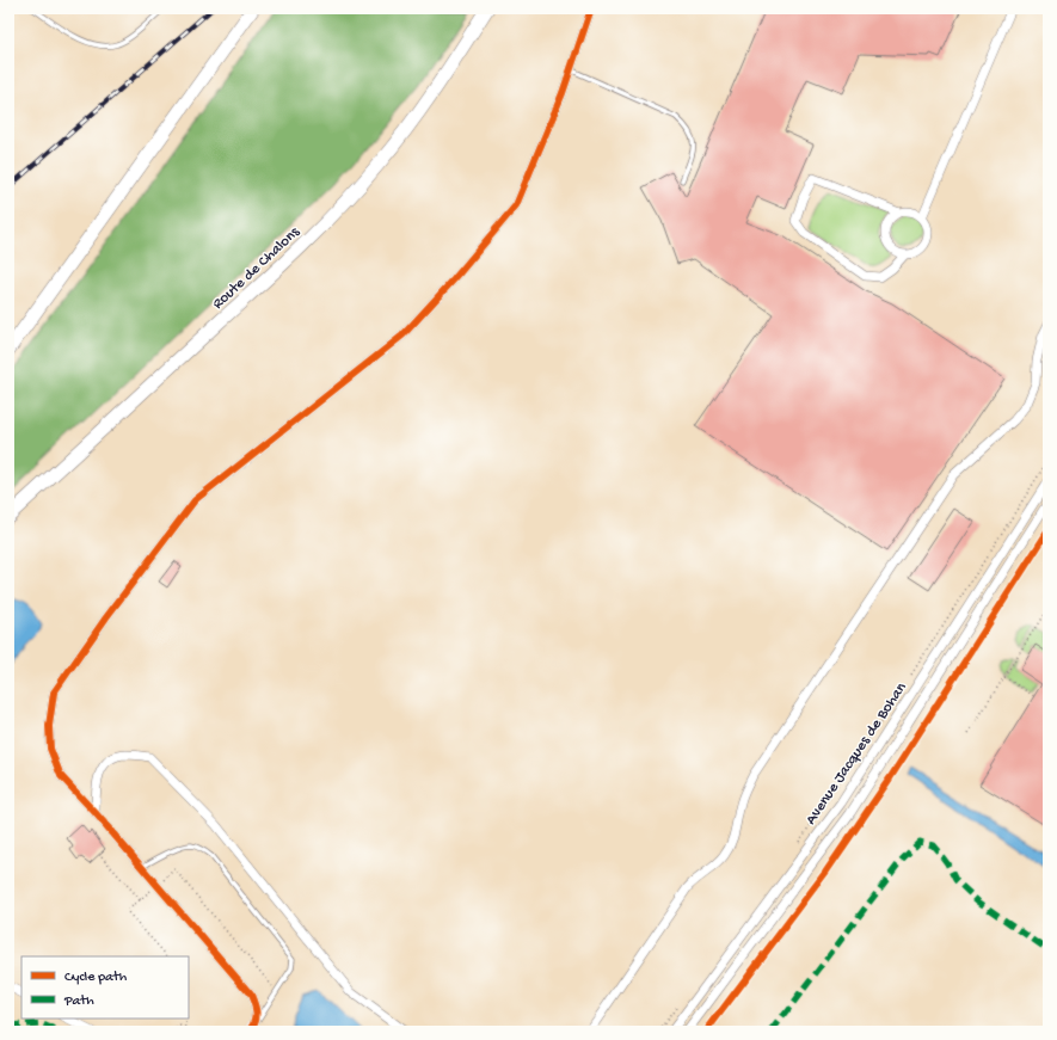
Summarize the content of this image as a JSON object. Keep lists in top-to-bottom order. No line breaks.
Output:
{"streets":{"main road":["Route de Chalons"],"street":["Avenue Jacques de Bohan"]},"legend":["Cycle path","Path"]}
